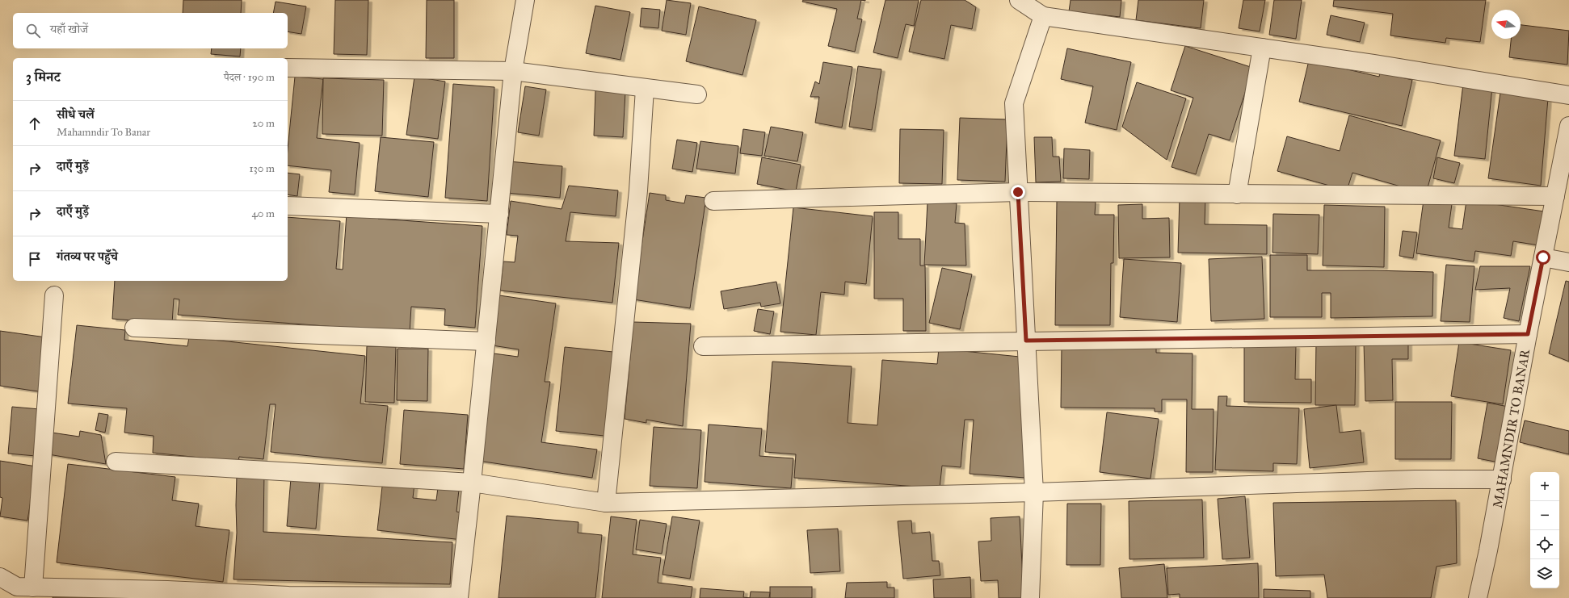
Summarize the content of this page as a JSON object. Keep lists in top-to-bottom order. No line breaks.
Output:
{"streets":{"street":["MAHAMNDIR TO BANAR"]},"north":"left","page":{"search":"यहाँ खोजें","heading":["3 मिनट","पैदल · 190 m"],"list":[["सीधे चलें","Mahamndir To Banar","20 m"],["दाएँ मुड़ें","130 m"],["दाएँ मुड़ें","40 m"],"गंतव्य पर पहुँचे"],"map_buttons":["+","−"]}}
